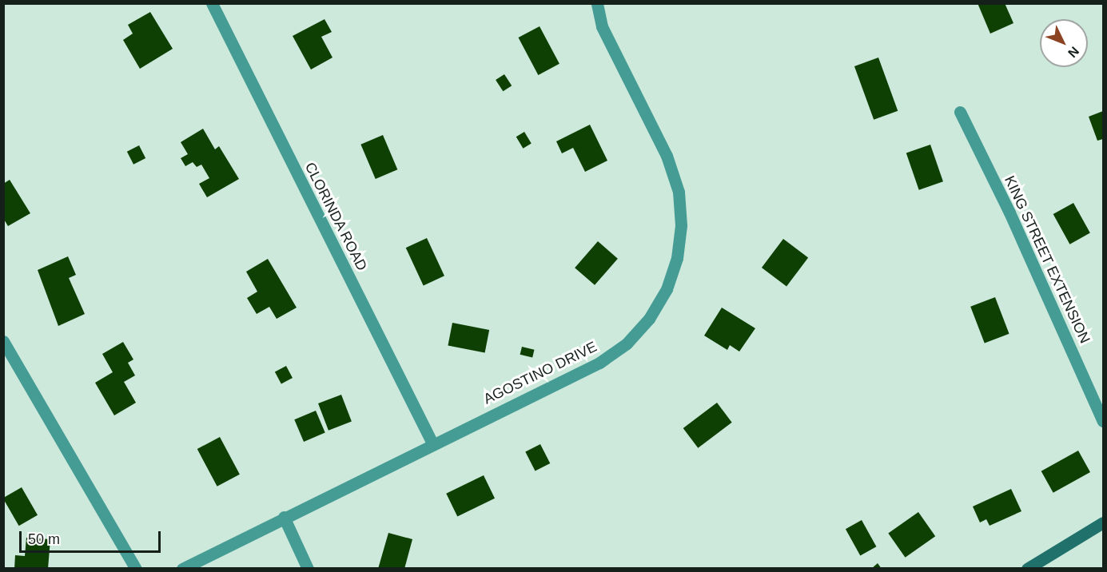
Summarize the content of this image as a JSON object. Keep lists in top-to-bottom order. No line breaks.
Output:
{"streets":{"street":["CLORINDA ROAD","KING STREET EXTENSION","AGOSTINO DRIVE"]},"crossings":[["CLORINDA ROAD","AGOSTINO DRIVE"]],"scale_bar":"50 m","north":"bottom right"}
